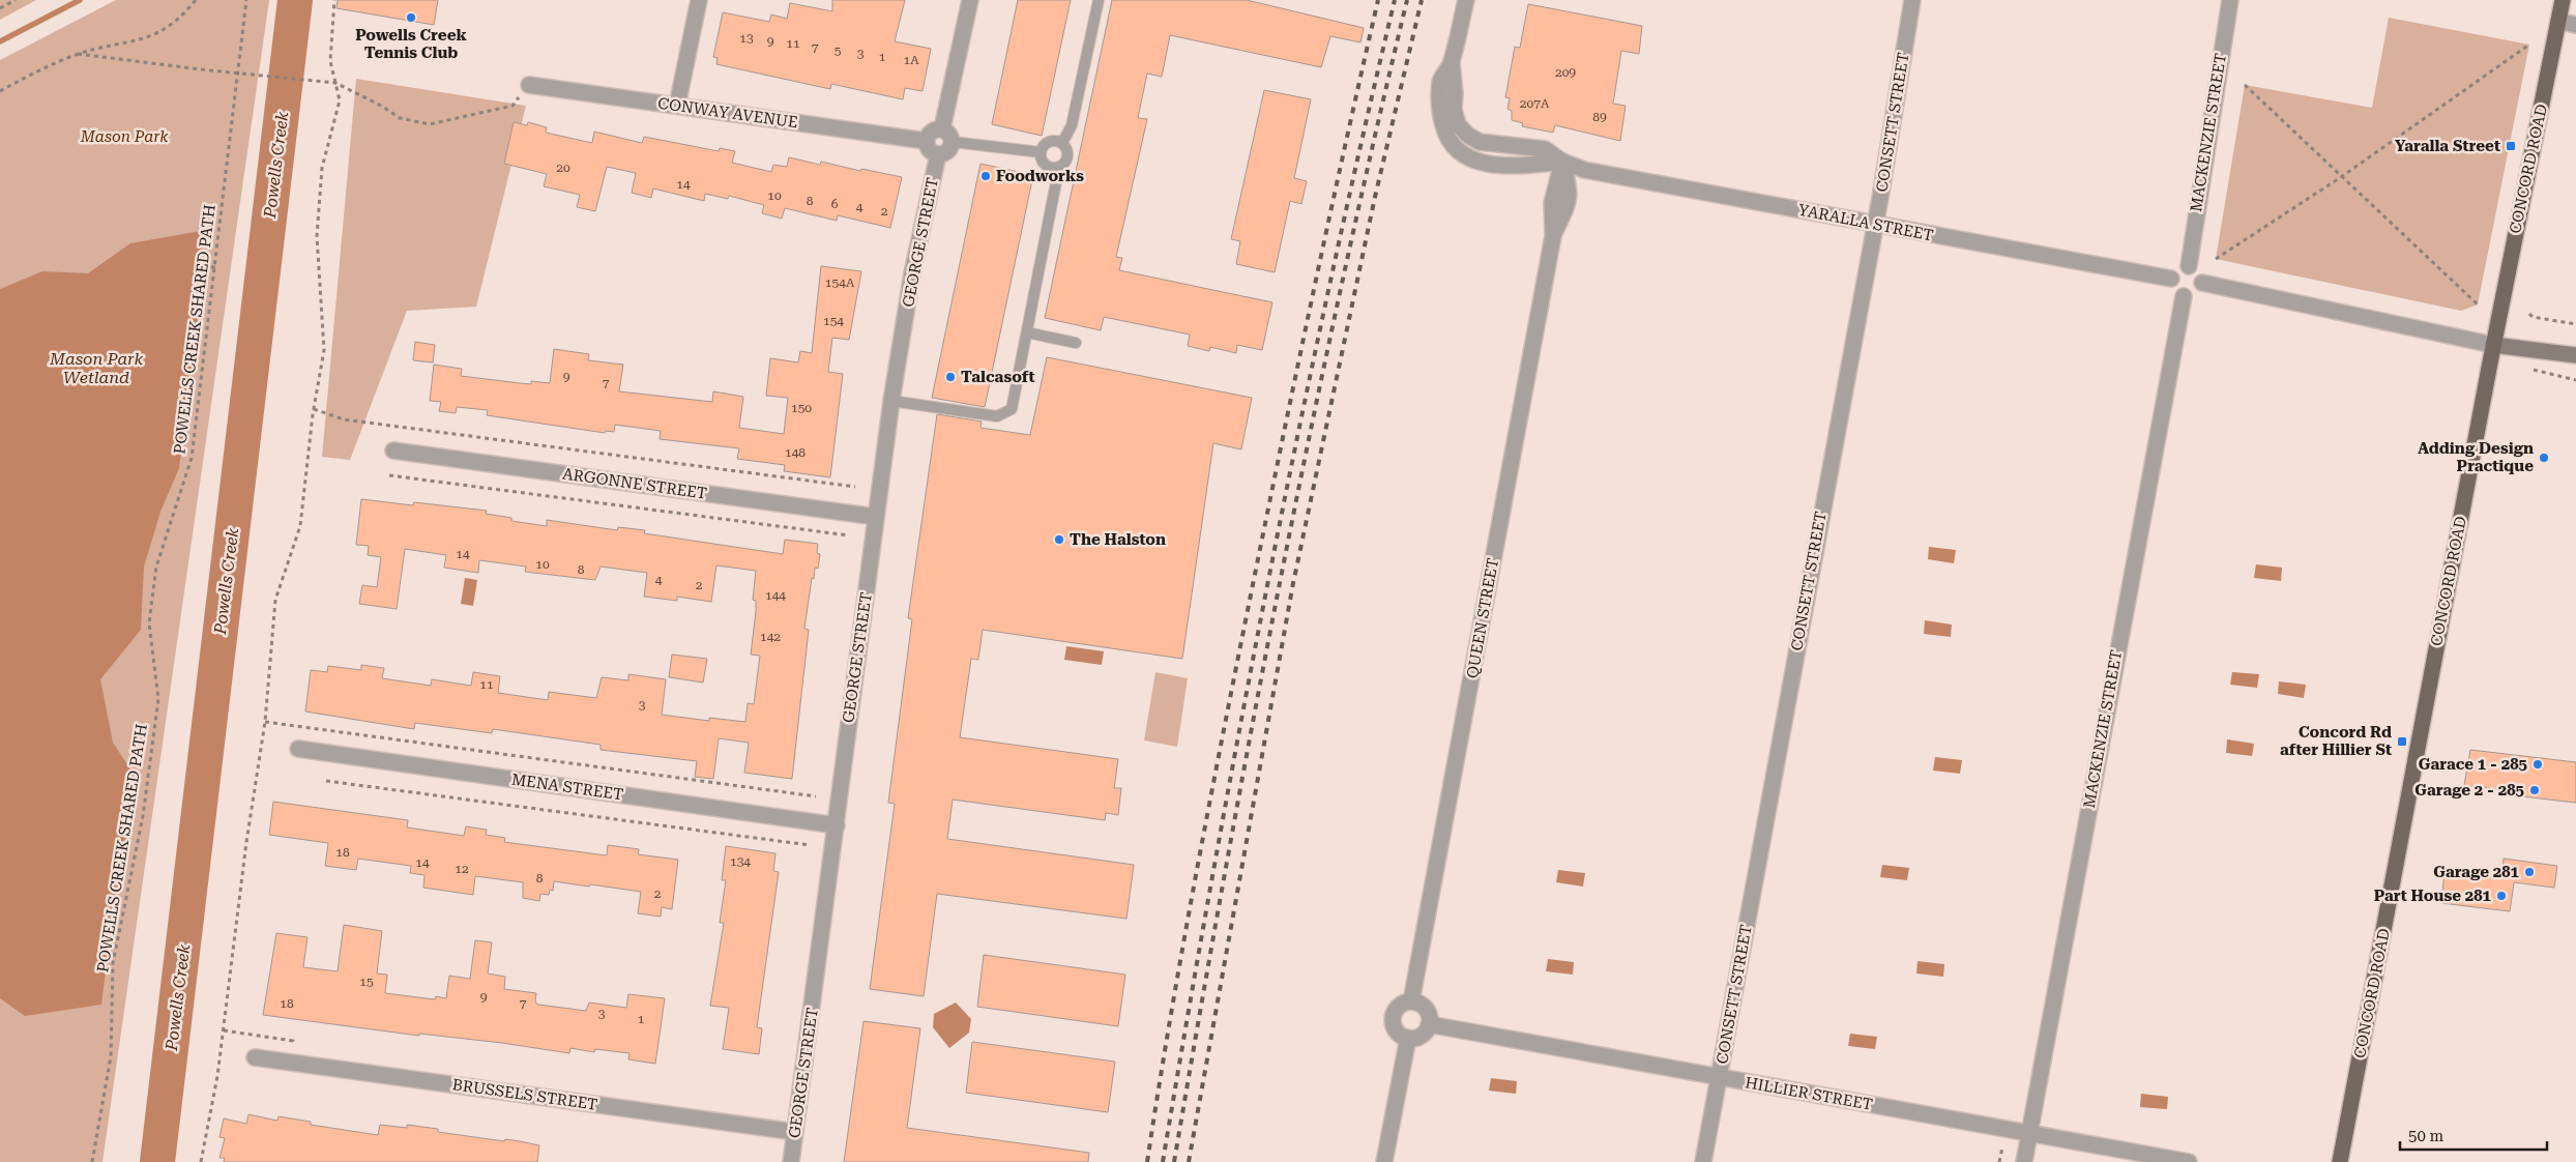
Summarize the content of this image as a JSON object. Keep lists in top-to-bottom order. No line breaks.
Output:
{"streets":{"main road":["CONCORD ROAD"],"street":["CONWAY AVENUE","CONSETT STREET","MACKENZIE STREET","YARALLA STREET","GEORGE STREET","ARGONNE STREET","QUEEN STREET","MENA STREET","HILLIER STREET","BRUSSELS STREET"],"path":["POWELLS CREEK SHARED PATH"]},"crossings":[["CONWAY AVENUE","GEORGE STREET"],["CONSETT STREET","YARALLA STREET"],["CONSETT STREET","HILLIER STREET"],["MACKENZIE STREET","YARALLA STREET"],["MACKENZIE STREET","HILLIER STREET"],["YARALLA STREET","QUEEN STREET"],["GEORGE STREET","ARGONNE STREET"],["GEORGE STREET","MENA STREET"],["GEORGE STREET","BRUSSELS STREET"],["QUEEN STREET","HILLIER STREET"]],"water":["Powells Creek","Mason Park Wetland"],"parks":["Mason Park"],"places":{"other":["Powells Creek Tennis Club","Foodworks","Talcasoft","Adding Design Practique","The Halston","Garace 1 - 285","Garage 2 - 285","Garage 281","Part House 281"],"transit":["Yaralla Street","Concord Rd after Hillier St"]},"house_numbers":["13","9","11","7","5","3","1","1A","209","207A","89","20","14","10","8","6","4","2","154A","154","9","7","150","148","14","10","8","4","2","144","142","11","3","18","134","14","12","8","2","15","9","18","7","3","1"],"scale_bar":"50 m"}
